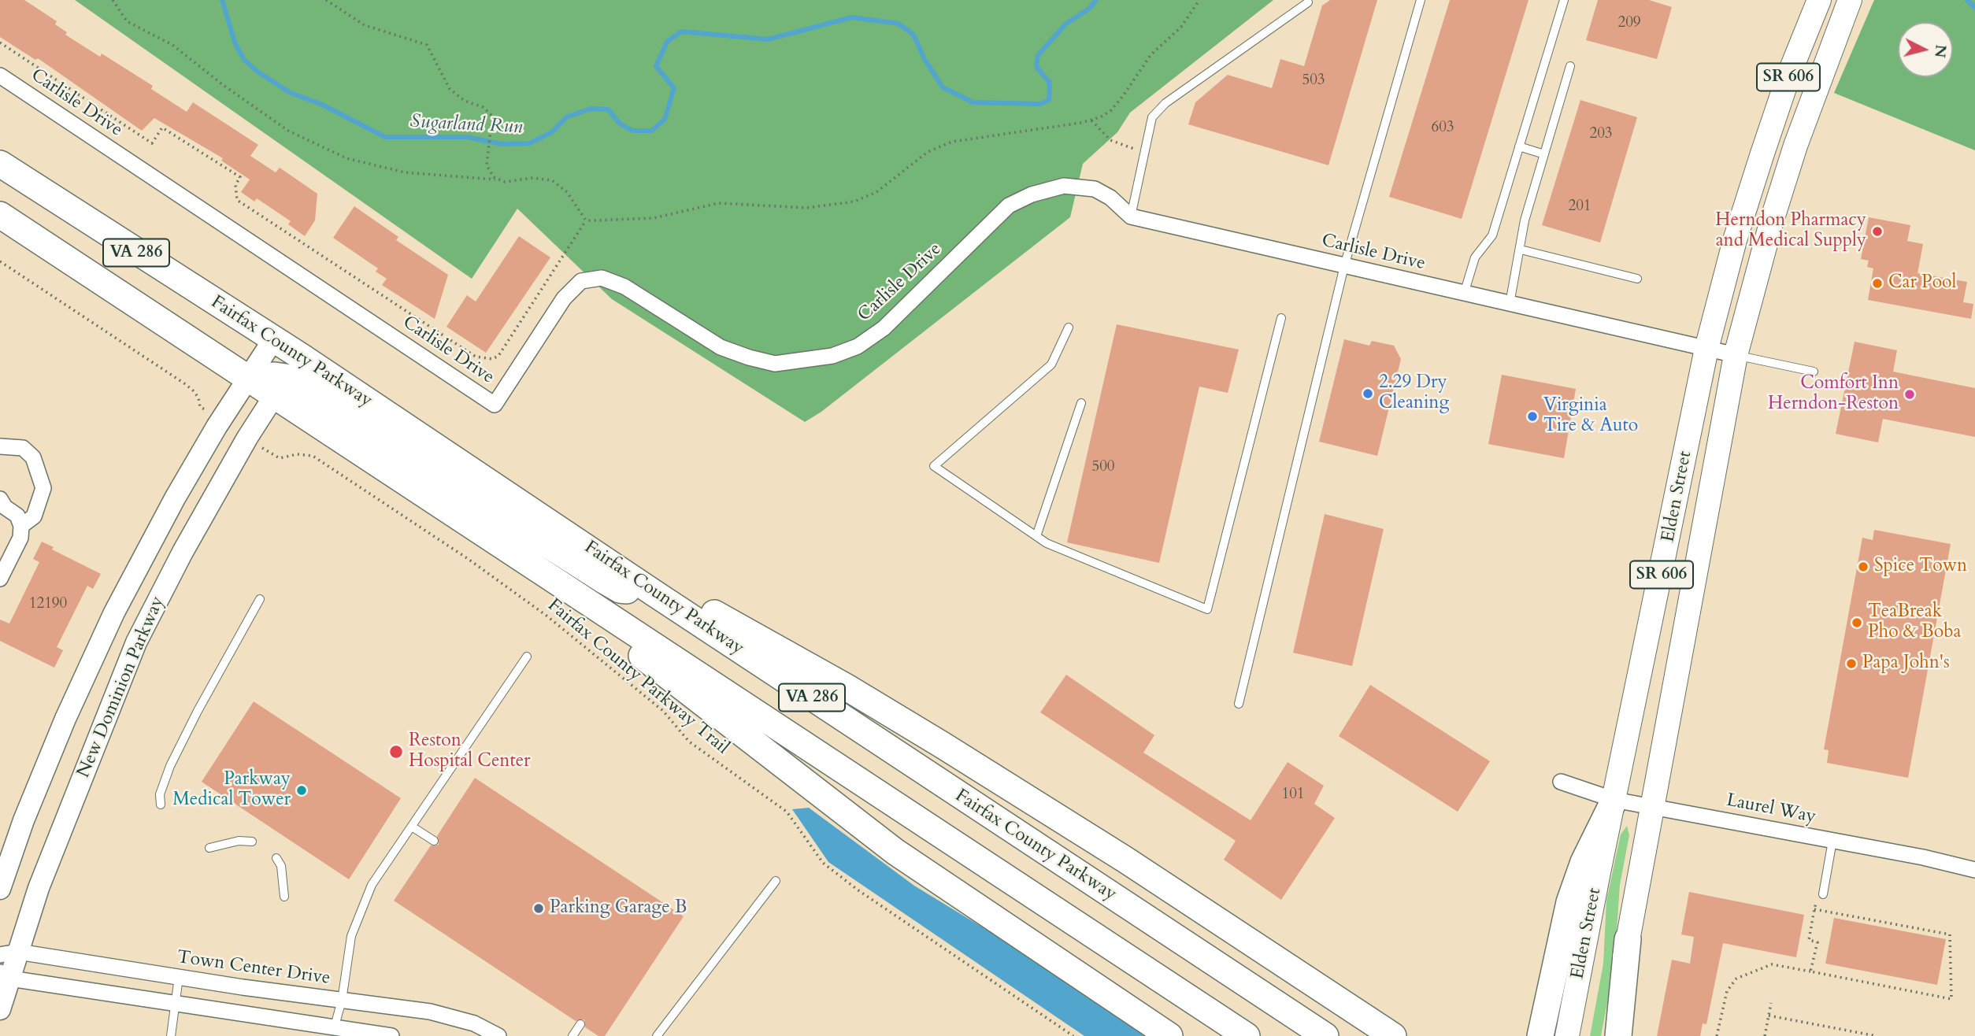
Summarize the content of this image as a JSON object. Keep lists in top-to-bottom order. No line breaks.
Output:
{"streets":{"highway":["VA 286","Fairfax County Parkway"],"main road":["SR 606","Elden Street","New Dominion Parkway"],"street":["Carlisle Drive","Laurel Way","Town Center Drive"],"path":["Fairfax County Parkway Trail"]},"crossings":[["Carlisle Drive","Elden Street"],["VA 286","New Dominion Parkway"],["Fairfax County Parkway","New Dominion Parkway"],["Elden Street","Laurel Way"],["New Dominion Parkway","Town Center Drive"]],"water":["Sugarland Run"],"places":["Herndon Pharmacy and Medical Supply","Car Pool","2.29 Dry Cleaning","Comfort Inn Herndon-Reston","Virginia Tire & Auto","Spice Town","TeaBreak Pho & Boba","Papa John's","Reston Hospital Center","Parkway Medical Tower","Parking Garage B"],"house_numbers":["209","503","603","203","201","500","12190","101"],"north":"right"}
